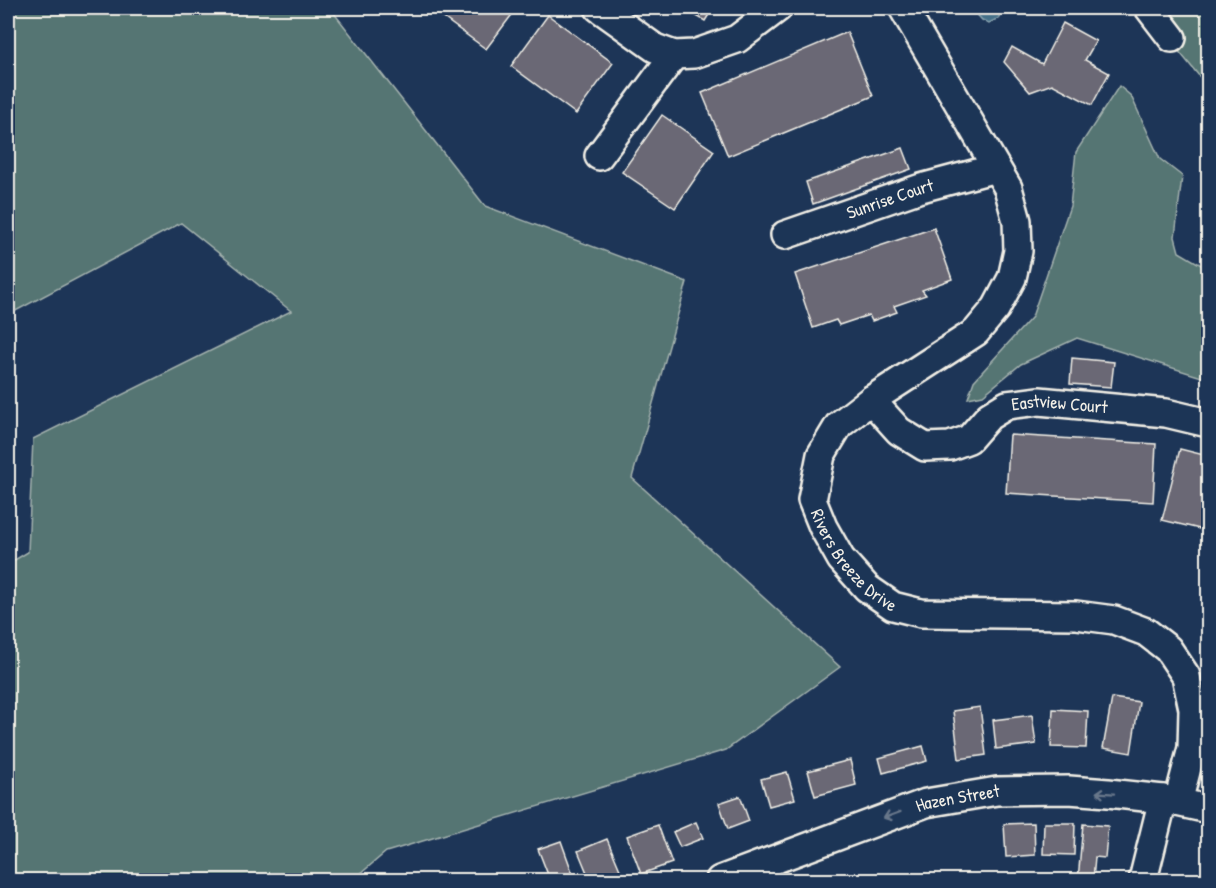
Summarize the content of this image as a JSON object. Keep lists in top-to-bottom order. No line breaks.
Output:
{"streets":{"street":["Sunrise Court","Eastview Court","Rivers Breeze Drive","Hazen Street"]},"crossings":[["Sunrise Court","Rivers Breeze Drive"],["Eastview Court","Rivers Breeze Drive"],["Rivers Breeze Drive","Hazen Street"]],"one_way":["Hazen Street"]}
